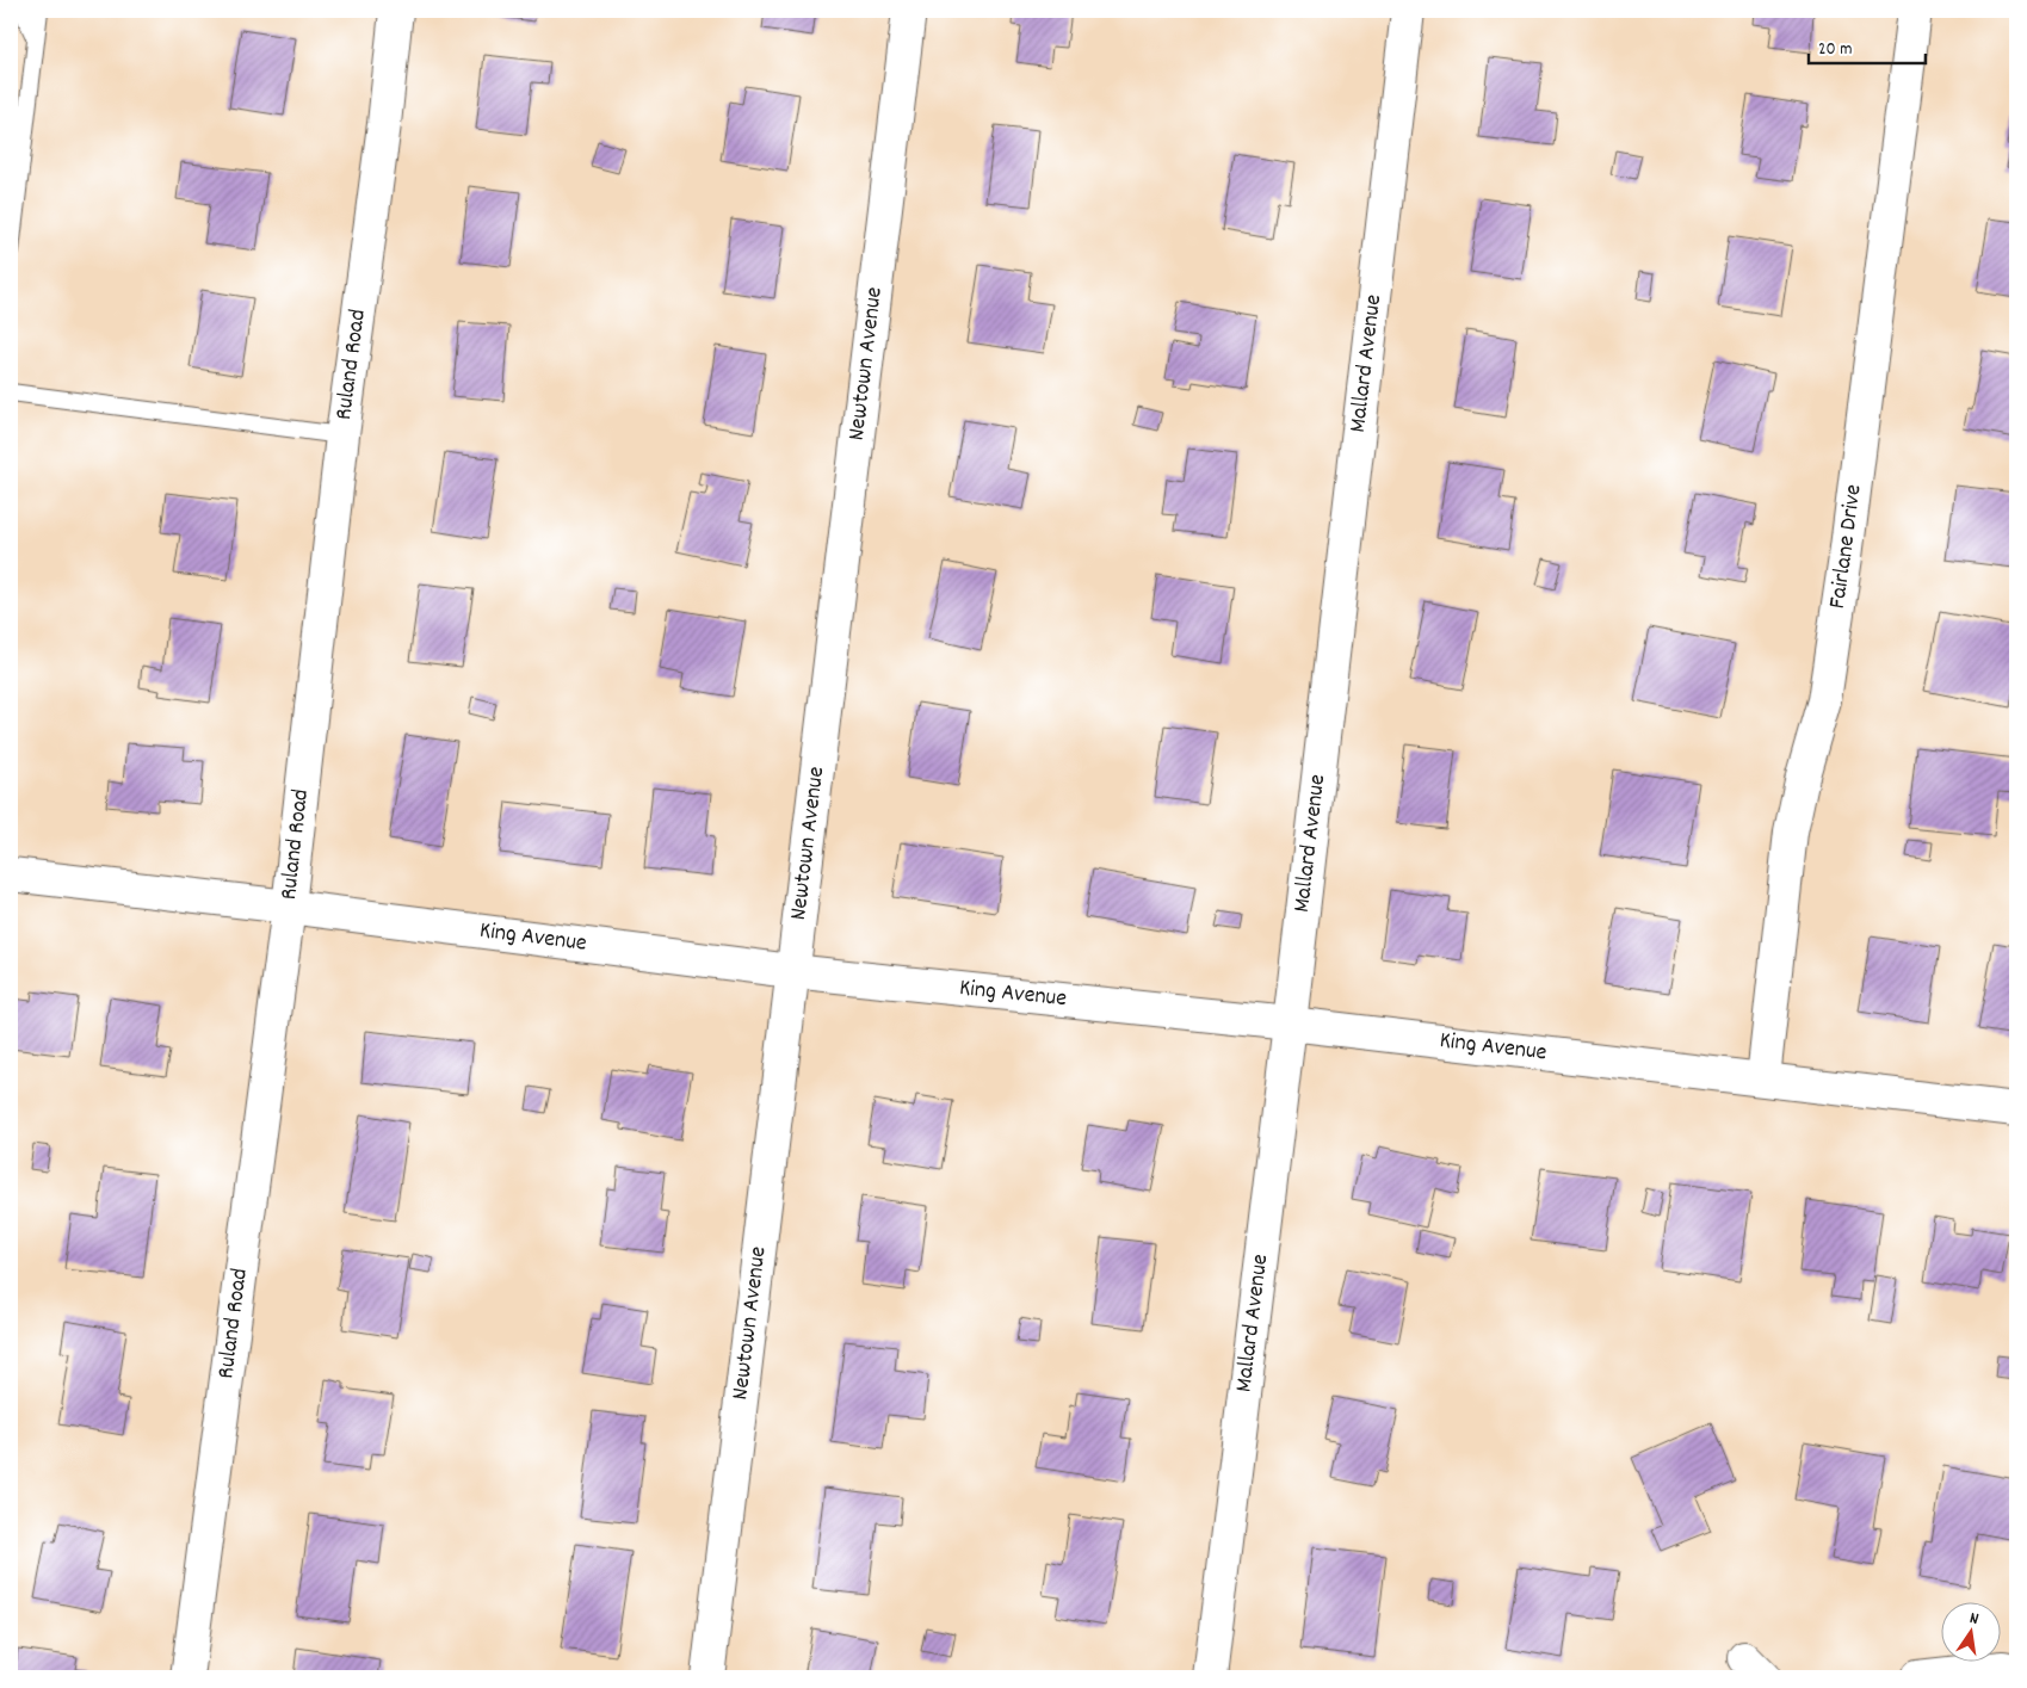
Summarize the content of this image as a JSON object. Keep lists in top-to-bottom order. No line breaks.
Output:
{"streets":{"street":["Newtown Avenue","Mallard Avenue","Ruland Road","Fairlane Drive","King Avenue"]},"crossings":[["Newtown Avenue","King Avenue"],["Mallard Avenue","King Avenue"],["Ruland Road","King Avenue"],["Fairlane Drive","King Avenue"]],"scale_bar":"20 m","north":"top"}
